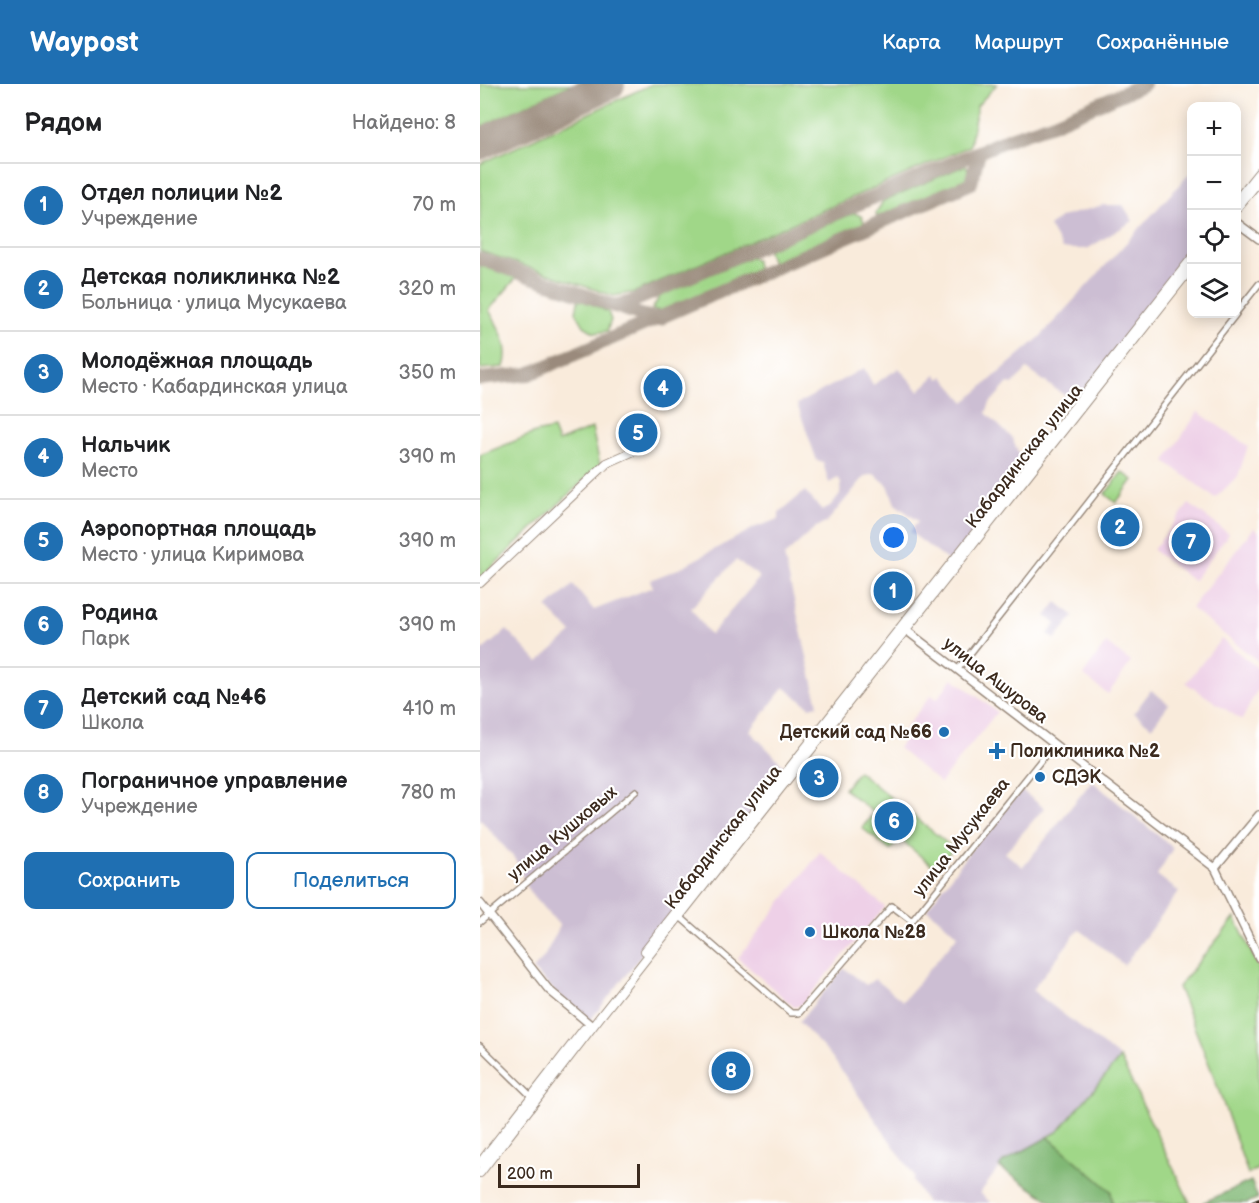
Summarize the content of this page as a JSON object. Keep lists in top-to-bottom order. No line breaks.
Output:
{"streets":{"main road":["Кабардинская улица"],"street":["улица Ашурова","улица Кушховых","улица Мусукаева"]},"crossings":[["Кабардинская улица","улица Ашурова"],["Кабардинская улица","улица Мусукаева"],["улица Ашурова","улица Мусукаева"]],"places":{"other":["Детский сад №66","СДЭК","Школа №28"],"health":["Поликлиника №2"]},"scale_bar":"200 m","page":{"header":"Waypost","nav":["Карта","Маршрут","Сохранённые"],"heading":["Рядом","Найдено: 8"],"map_buttons":["+","−"],"list":[{"mark":"1","name":"Отдел полиции №2","note":"Учреждение","value":"70 m"},{"mark":"2","name":"Детская поликлинка №2","note":"Больница · улица Мусукаева","value":"320 m"},{"mark":"3","name":"Молодёжная площадь","note":"Место · Кабардинская улица","value":"350 m"},{"mark":"4","name":"Нальчик","note":"Место","value":"390 m"},{"mark":"5","name":"Аэропортная площадь","note":"Место · улица Киримова","value":"390 m"},{"mark":"6","name":"Родина","note":"Парк","value":"390 m"},{"mark":"7","name":"Детский сад №46","note":"Школа","value":"410 m"},{"mark":"8","name":"Пограничное управление","note":"Учреждение","value":"780 m"}],"pins":["4","5","2","7","1","3","6","8"],"buttons":["Сохранить","Поделиться"],"scale":"200 m"}}
